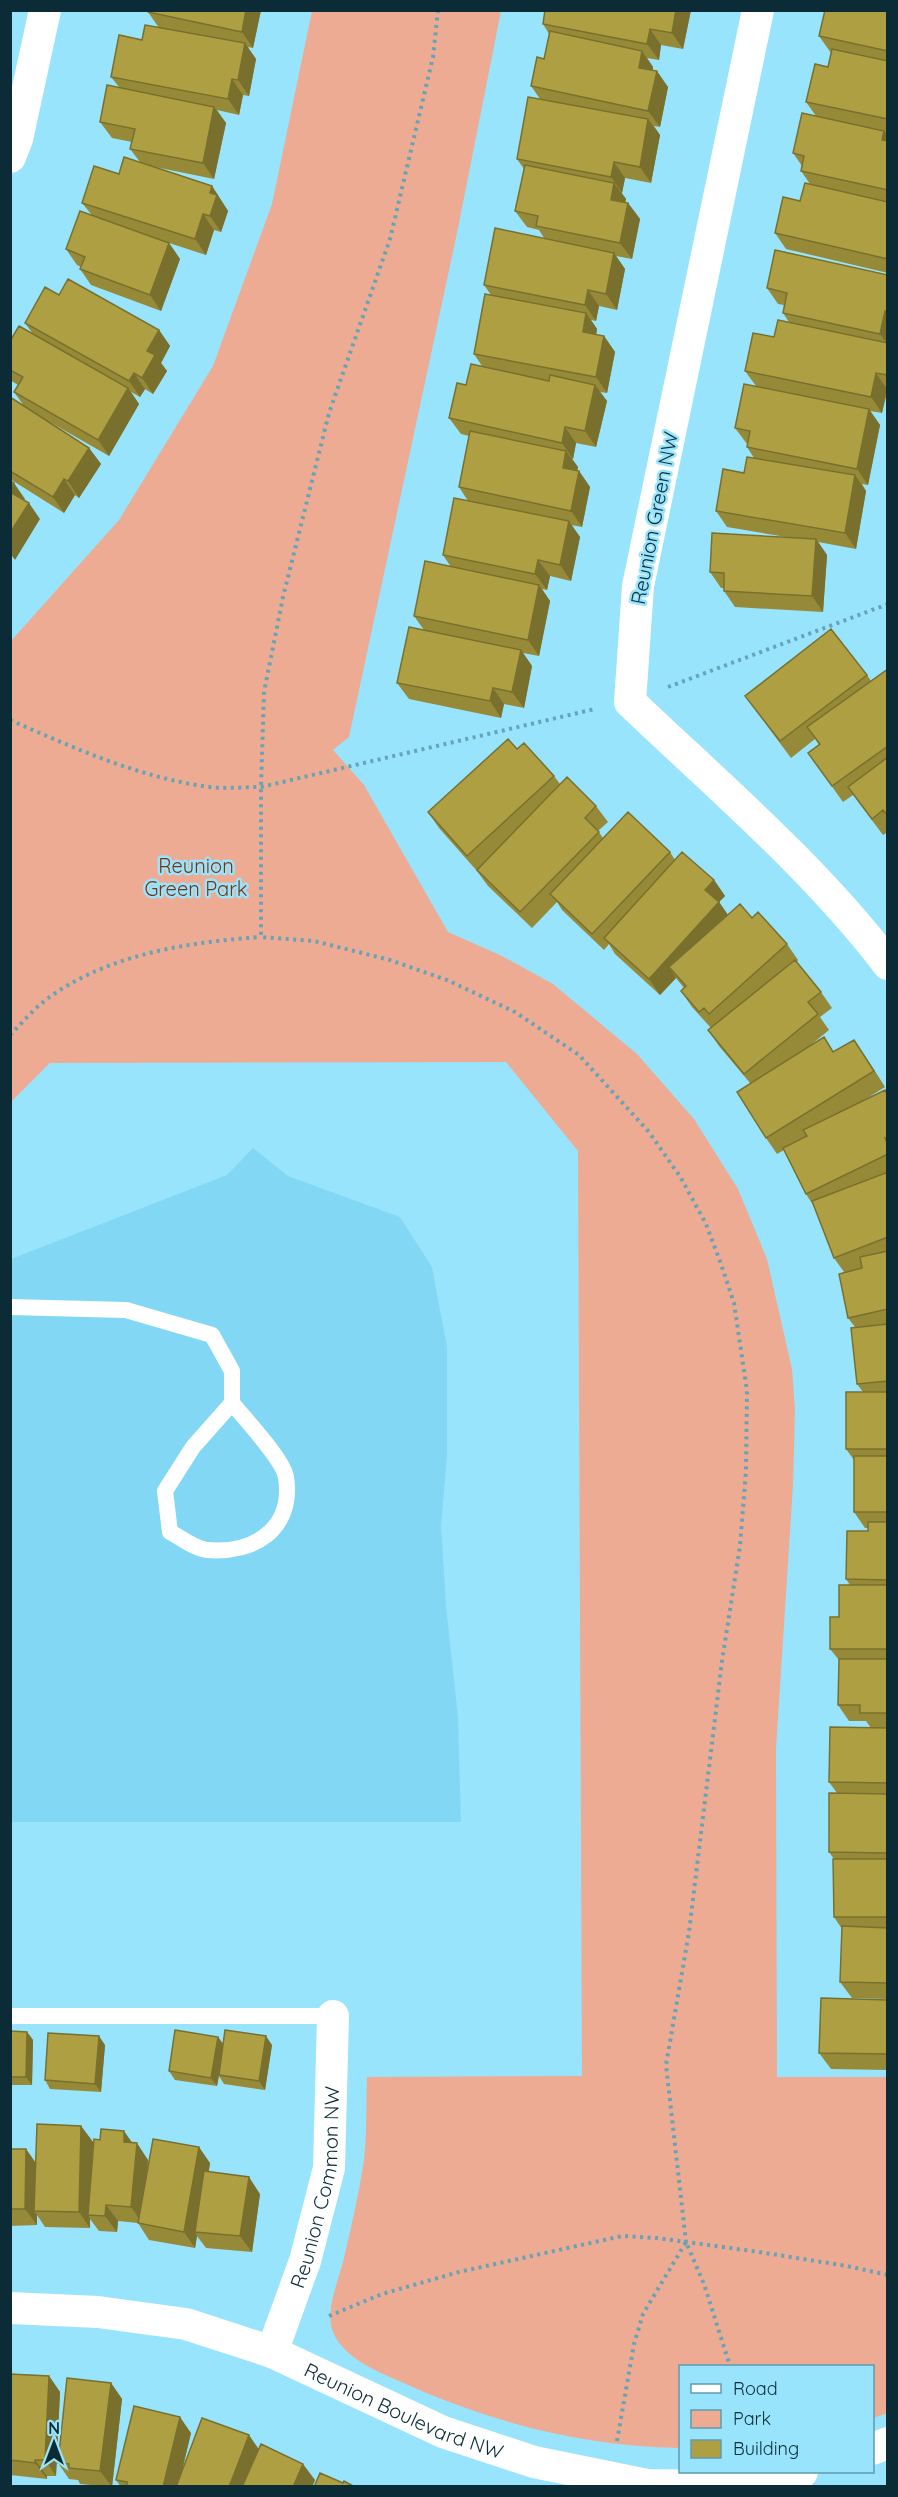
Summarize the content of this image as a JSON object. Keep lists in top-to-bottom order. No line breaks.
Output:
{"streets":{"street":["Reunion Green NW","Reunion Common NW","Reunion Boulevard NW"]},"crossings":[["Reunion Common NW","Reunion Boulevard NW"]],"parks":["Reunion Green Park"],"legend":["Road","Park","Building"],"north":"top"}
